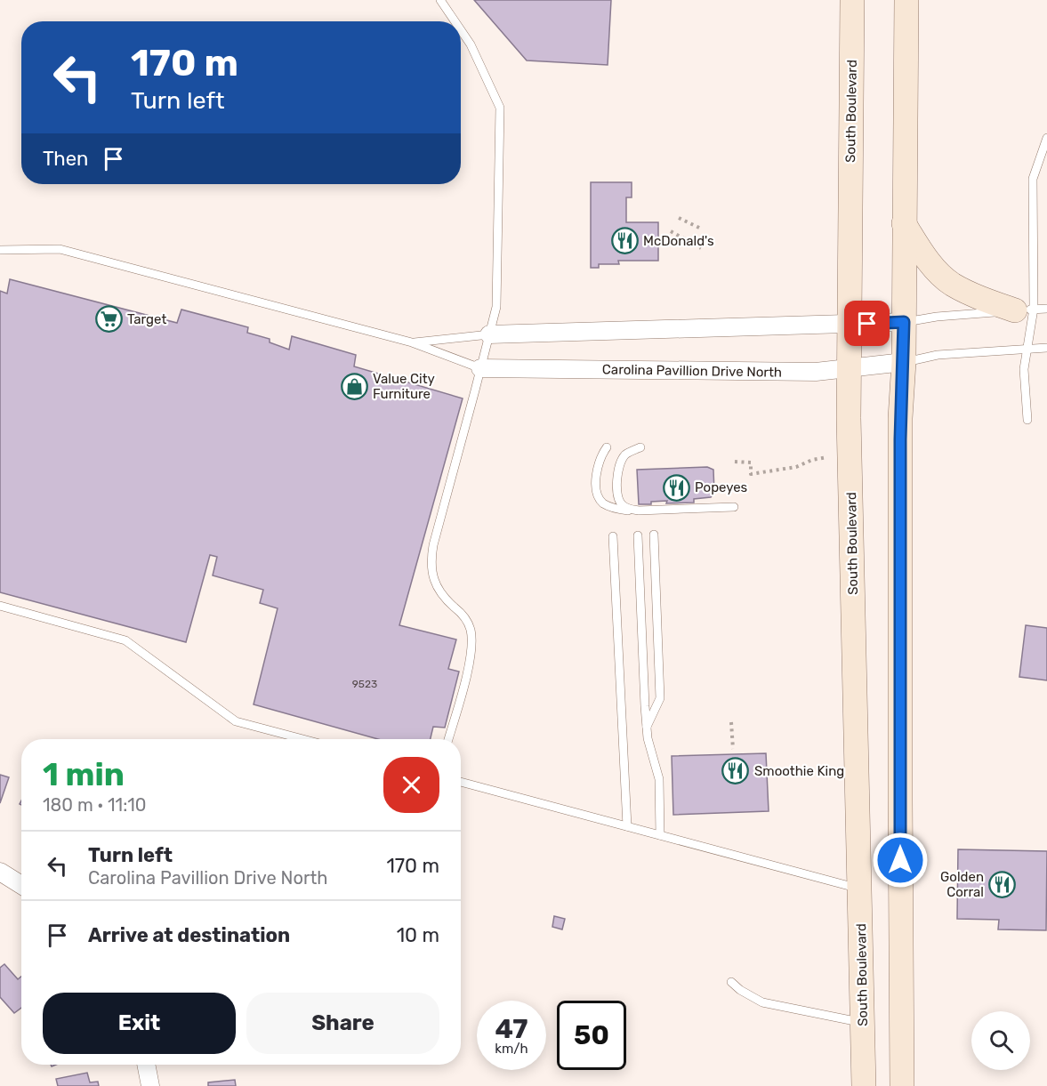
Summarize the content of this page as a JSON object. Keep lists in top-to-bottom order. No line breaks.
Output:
{"streets":{"main road":["South Boulevard"],"street":["Carolina Pavillion Drive North"]},"crossings":[["South Boulevard","Carolina Pavillion Drive North"]],"places":{"restaurant":["McDonald's","Popeyes","Smoothie King","Golden Corral"],"supermarket":["Target"],"shop":["Value City Furniture"]},"house_numbers":["9523"],"page":{"turn":["170 m","Turn left"],"then":"Then","heading":["1 min","180 m · 11:10"],"list":[{"name":"Turn left","note":"Carolina Pavillion Drive North","value":"170 m"},{"name":"Arrive at destination","value":"10 m"}],"buttons":["Exit","Share"],"speed":"47 km/h","limit":"50"}}
